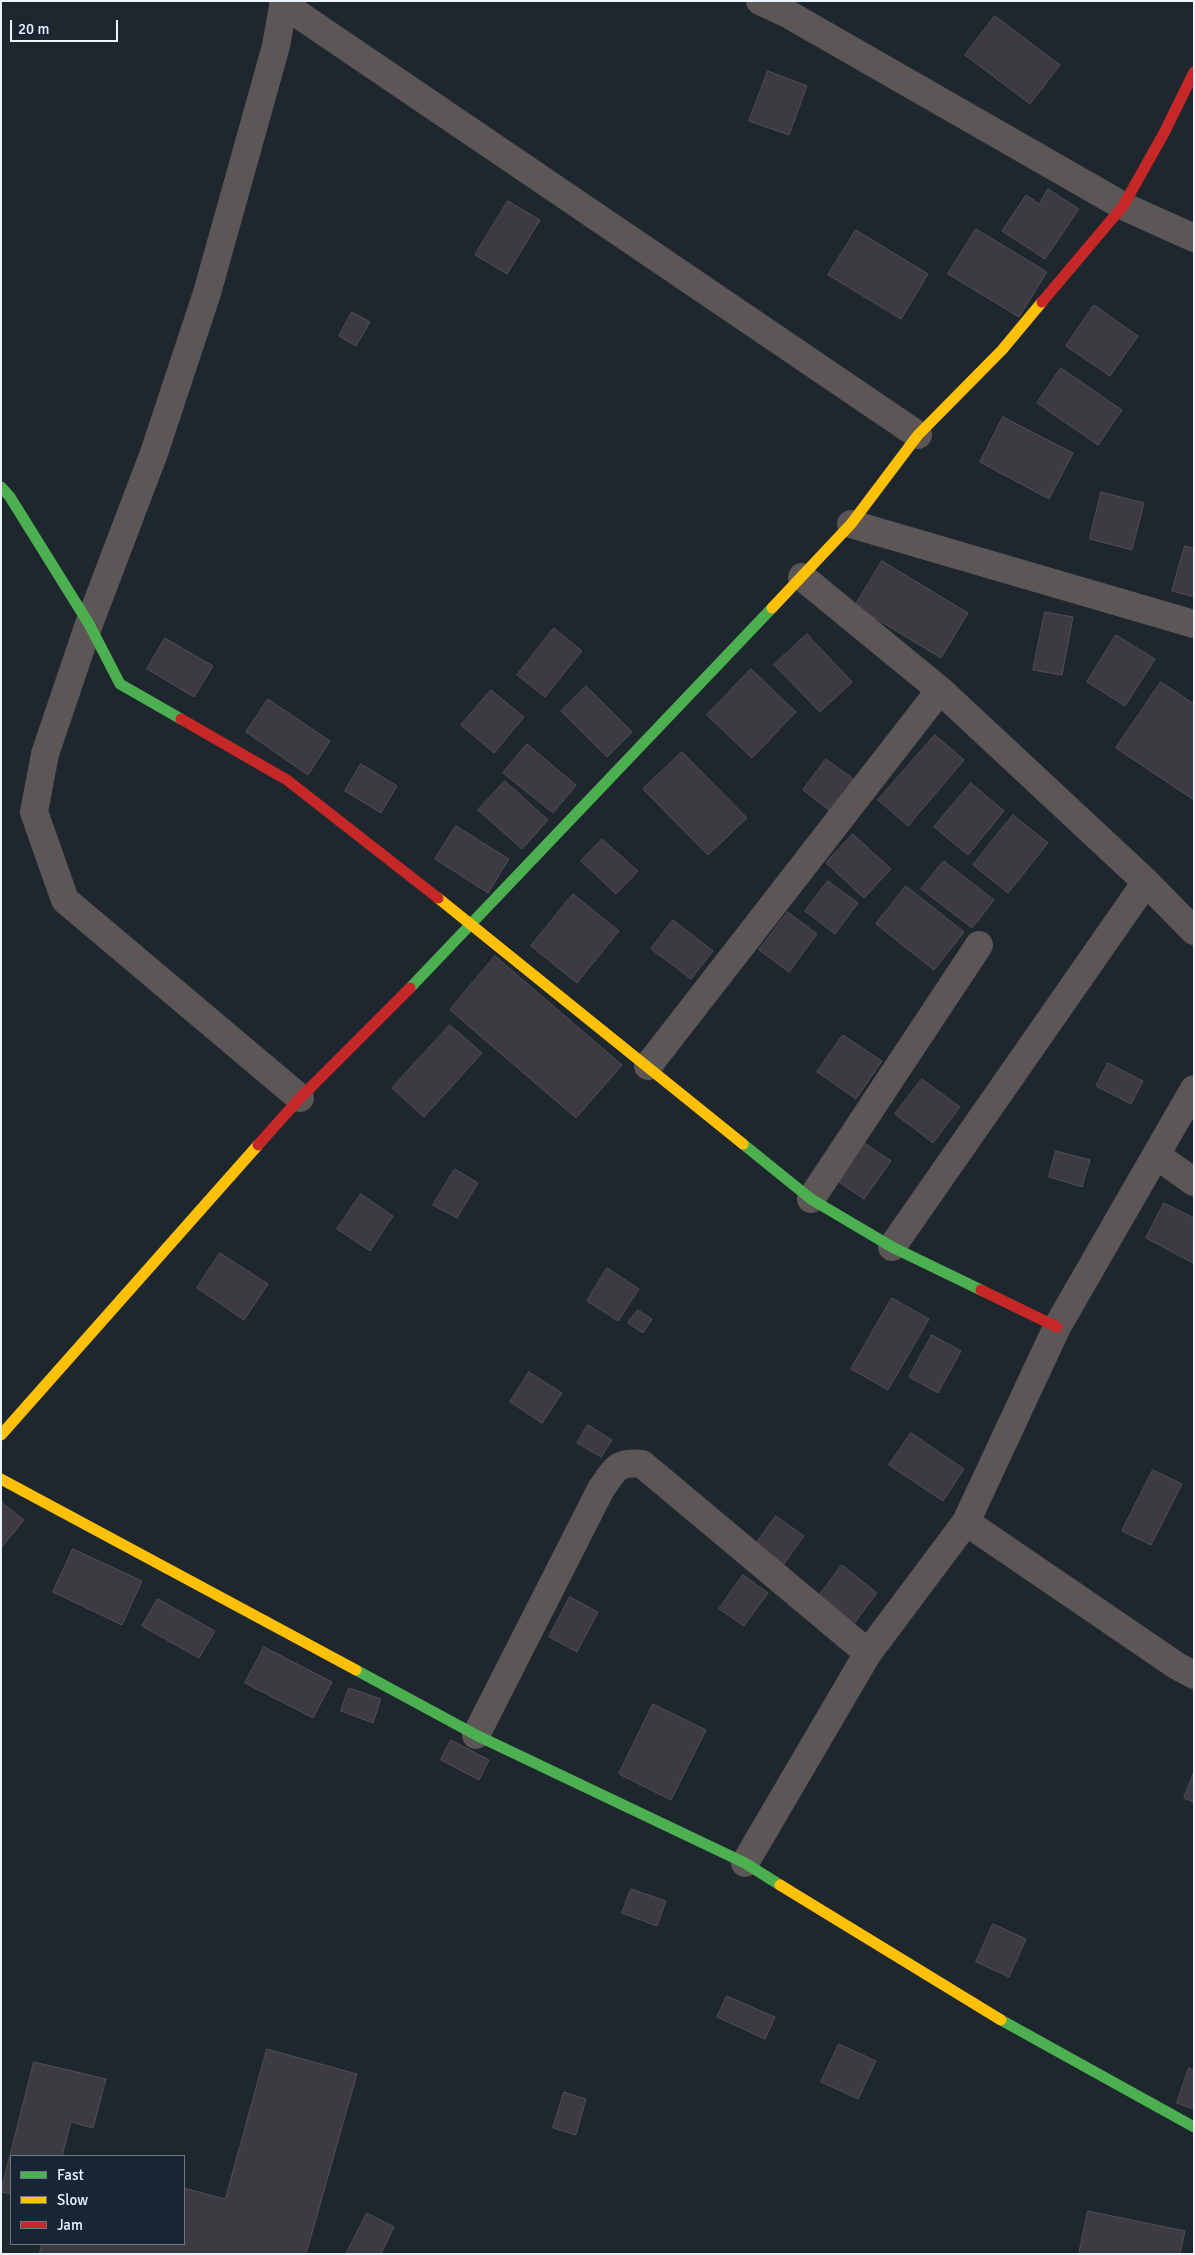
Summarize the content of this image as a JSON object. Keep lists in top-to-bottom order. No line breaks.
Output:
{"legend":["Fast","Slow","Jam"],"scale_bar":"20 m"}
